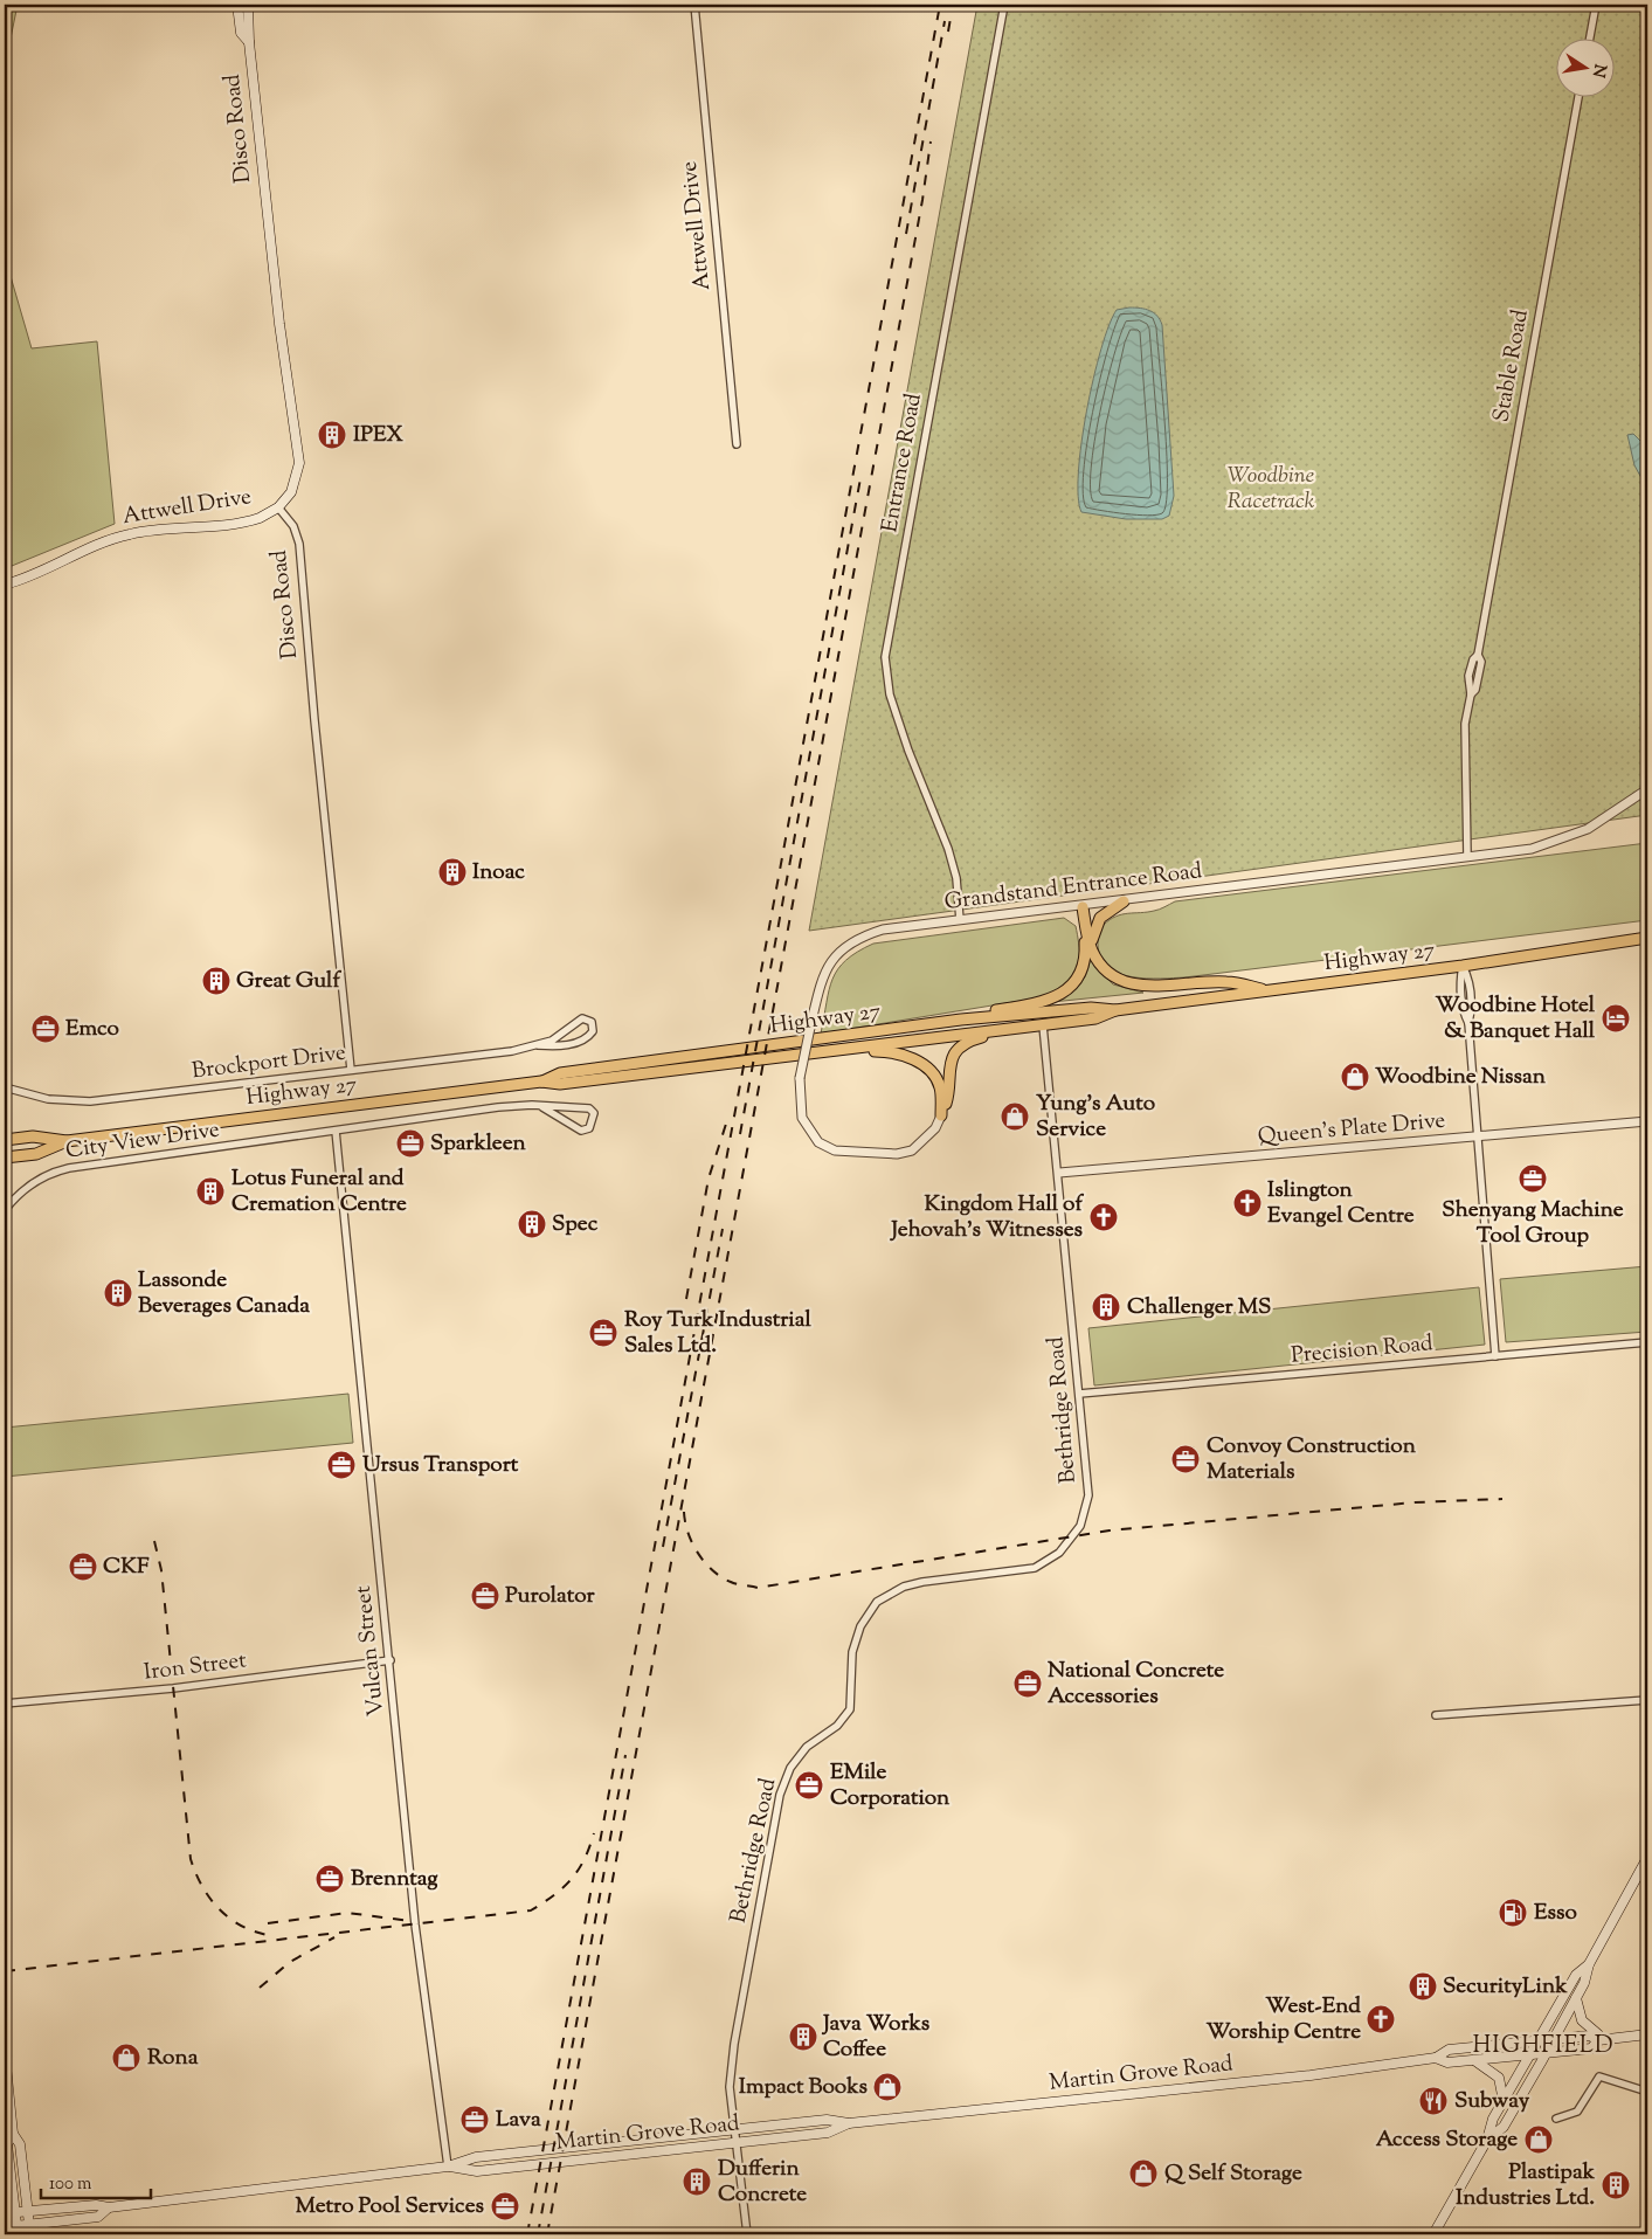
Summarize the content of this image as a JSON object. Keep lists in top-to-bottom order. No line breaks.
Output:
{"streets":{"main road":["Disco Road","Attwell Drive","Highway 27","Martin Grove Road"],"street":["Stable Road","Entrance Road","Grandstand Entrance Road","Brockport Drive","Queen's Plate Drive","City View Drive","Precision Road","Bethridge Road","Vulcan Street","Iron Street"]},"crossings":[["Disco Road","Attwell Drive"],["Disco Road","Brockport Drive"],["Stable Road","Grandstand Entrance Road"],["Entrance Road","Grandstand Entrance Road"],["Highway 27","Bethridge Road"],["Queen's Plate Drive","Bethridge Road"],["City View Drive","Vulcan Street"],["Precision Road","Bethridge Road"],["Bethridge Road","Martin Grove Road"],["Vulcan Street","Iron Street"],["Vulcan Street","Martin Grove Road"]],"districts":["HIGHFIELD"],"parks":["Woodbine Racetrack"],"places":{"building":["IPEX","Inoac","Great Gulf","Lotus Funeral and Cremation Centre","Spec","Lassonde Beverages Canada","Challenger MS","SecurityLink","Java Works Coffee","Dufferin Concrete","Plastipak Industries Ltd."],"hotel":["Woodbine Hotel & Banquet Hall"],"office":["Emco","Sparkleen","Shenyang Machine Tool Group","Roy Turk Industrial Sales Ltd.","Convoy Construction Materials","Ursus Transport","CKF","Purolator","National Concrete Accessories","EMile Corporation","Brenntag","Lava","Metro Pool Services"],"shop":["Woodbine Nissan","Yung’s Auto Service","Rona","Impact Books","Access Storage","Q Self Storage"],"church":["Islington Evangel Centre","Kingdom Hall of Jehovah's Witnesses","West-End Worship Centre"],"fuel station":["Esso"],"restaurant":["Subway"]},"scale_bar":"100 m","north":"right"}
